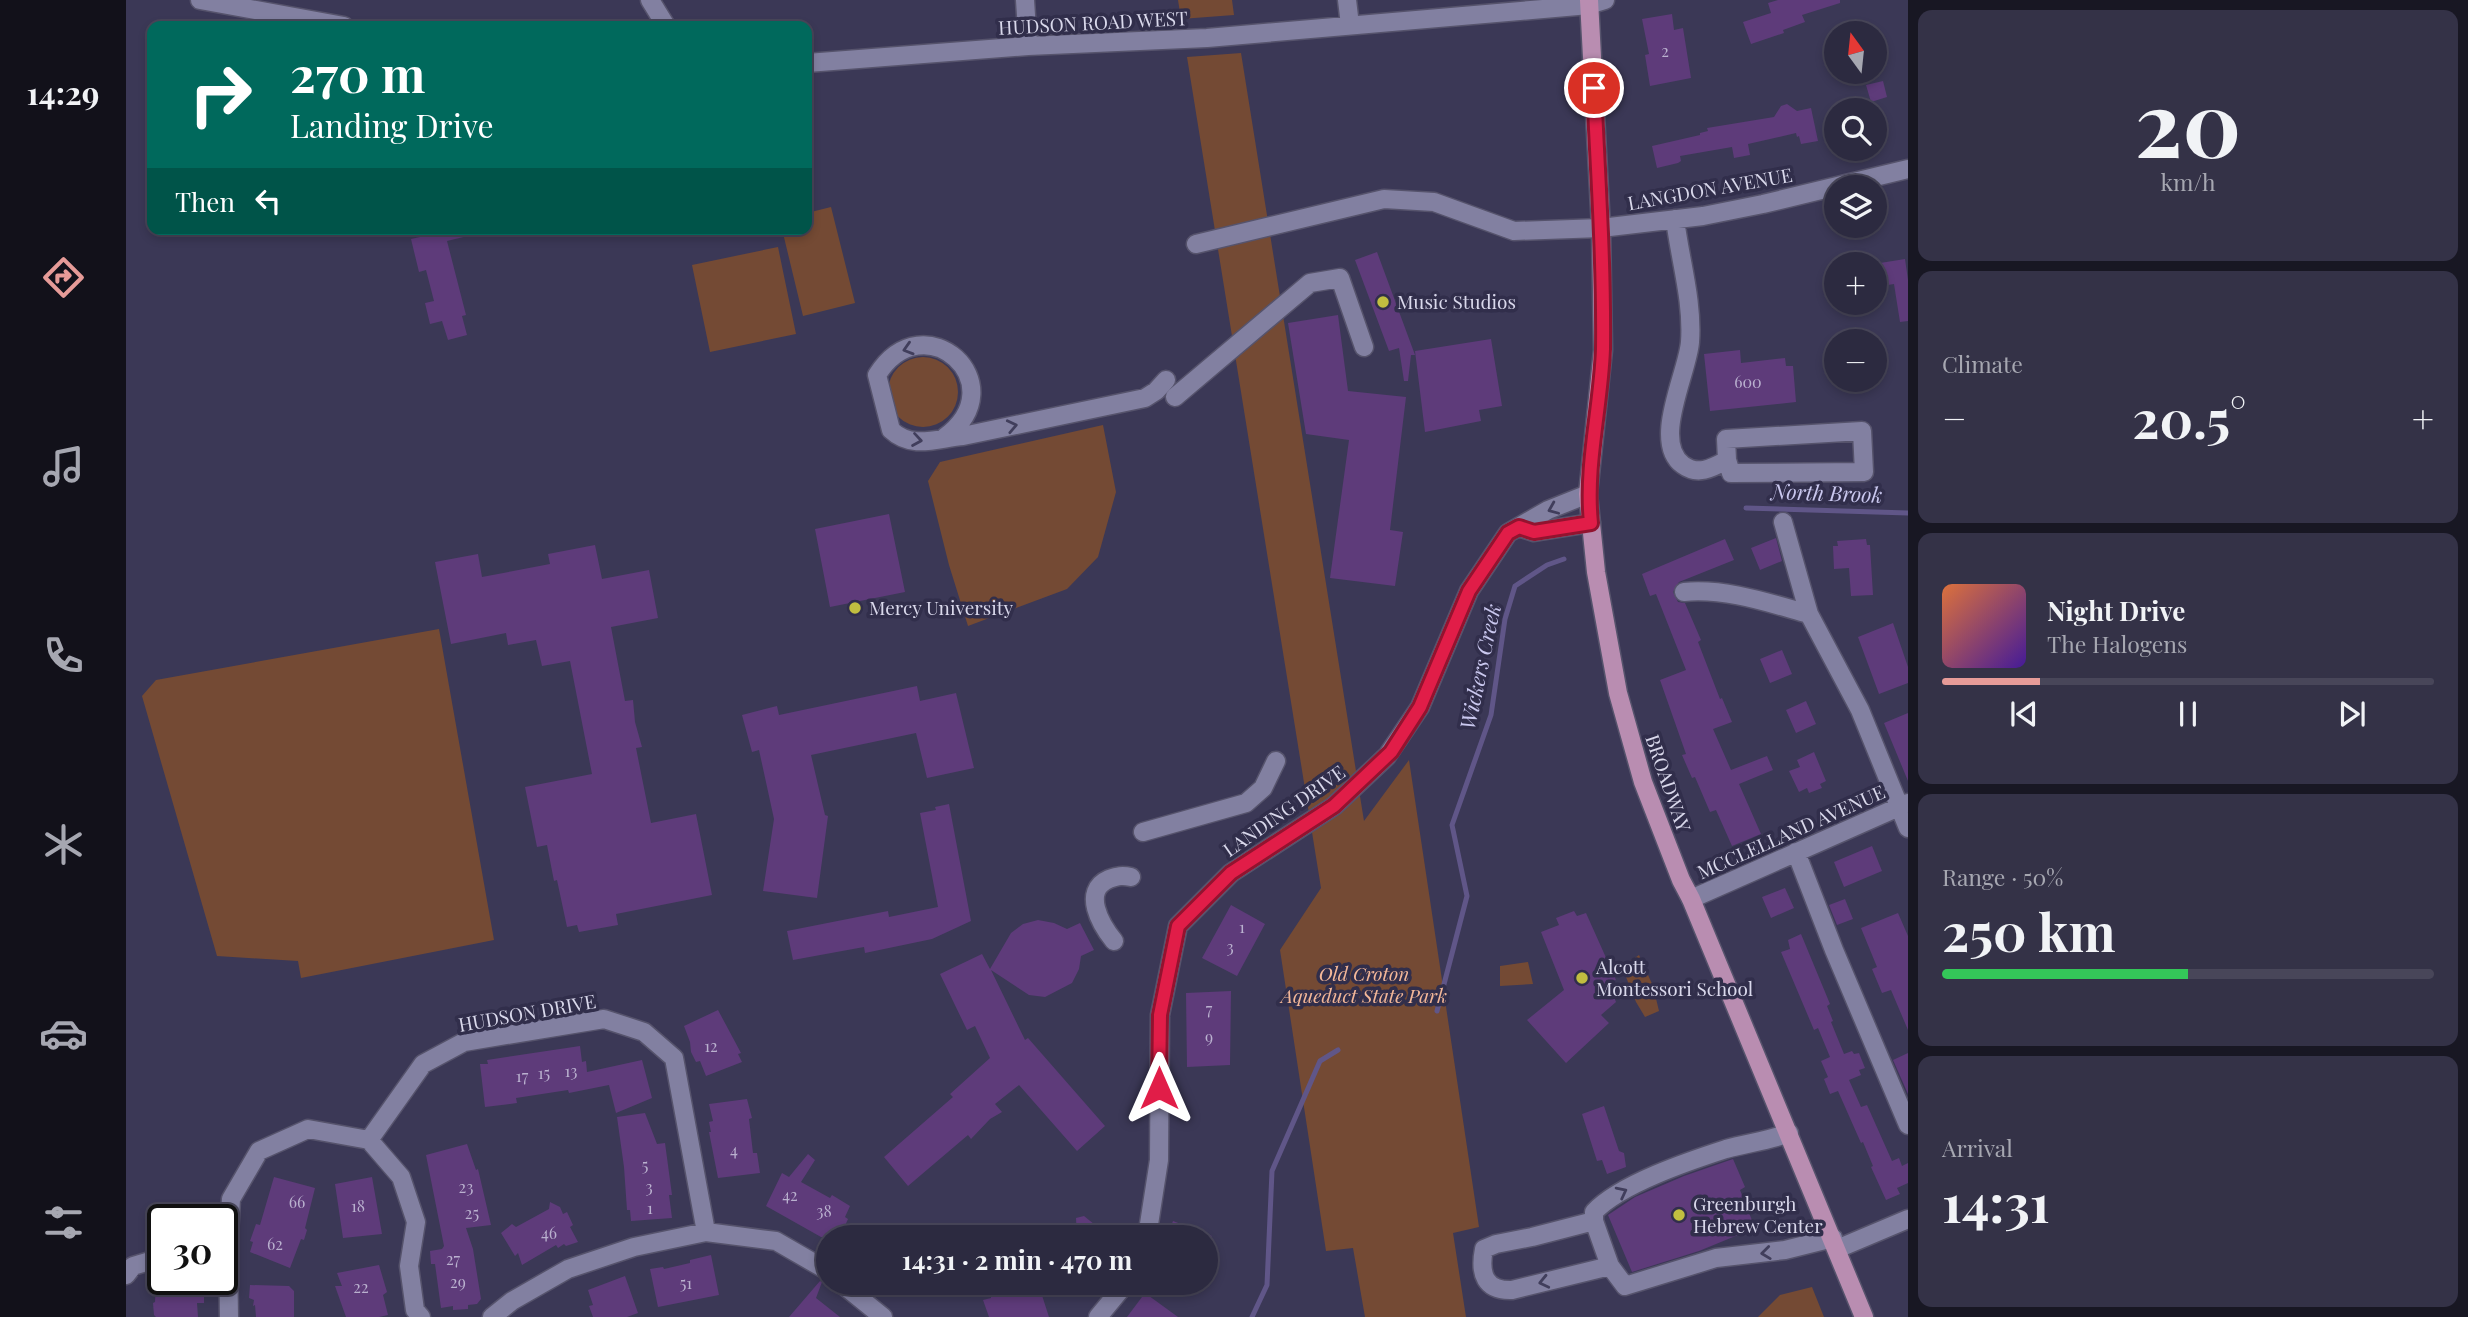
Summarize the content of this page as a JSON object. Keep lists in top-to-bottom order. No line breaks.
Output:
{"streets":{"main road":["BROADWAY"],"street":["HUDSON ROAD WEST","LANGDON AVENUE","LANDING DRIVE","MCCLELLAND AVENUE","HUDSON DRIVE"]},"crossings":[["HUDSON ROAD WEST","BROADWAY"],["LANGDON AVENUE","BROADWAY"],["BROADWAY","LANDING DRIVE"],["BROADWAY","MCCLELLAND AVENUE"]],"water":["North Brook","Wickers Creek"],"parks":["Old Croton Aqueduct State Park"],"places":["Music Studios","Mercy University","Alcott Montessori School","Greenburgh Hebrew Center"],"house_numbers":["2","600","1","3","7","9","12","13","15","17","4","5","23","3","42","66","18","1","38","25","46","62","27","29","51","22"],"north":"top","page":{"tabs":"14:29","tile":[["20","km/h"],"Climate",["Range · 50%","250 km"],["Arrival","14:31"]],"map_buttons":["+","−"],"turn":["270 m","Landing Drive"],"then":"Then","heat":["−","20.5°","+"],"song":["Night Drive","The Halogens"],"limit":"30","trip":"14:31 · 2 min · 470 m"}}
